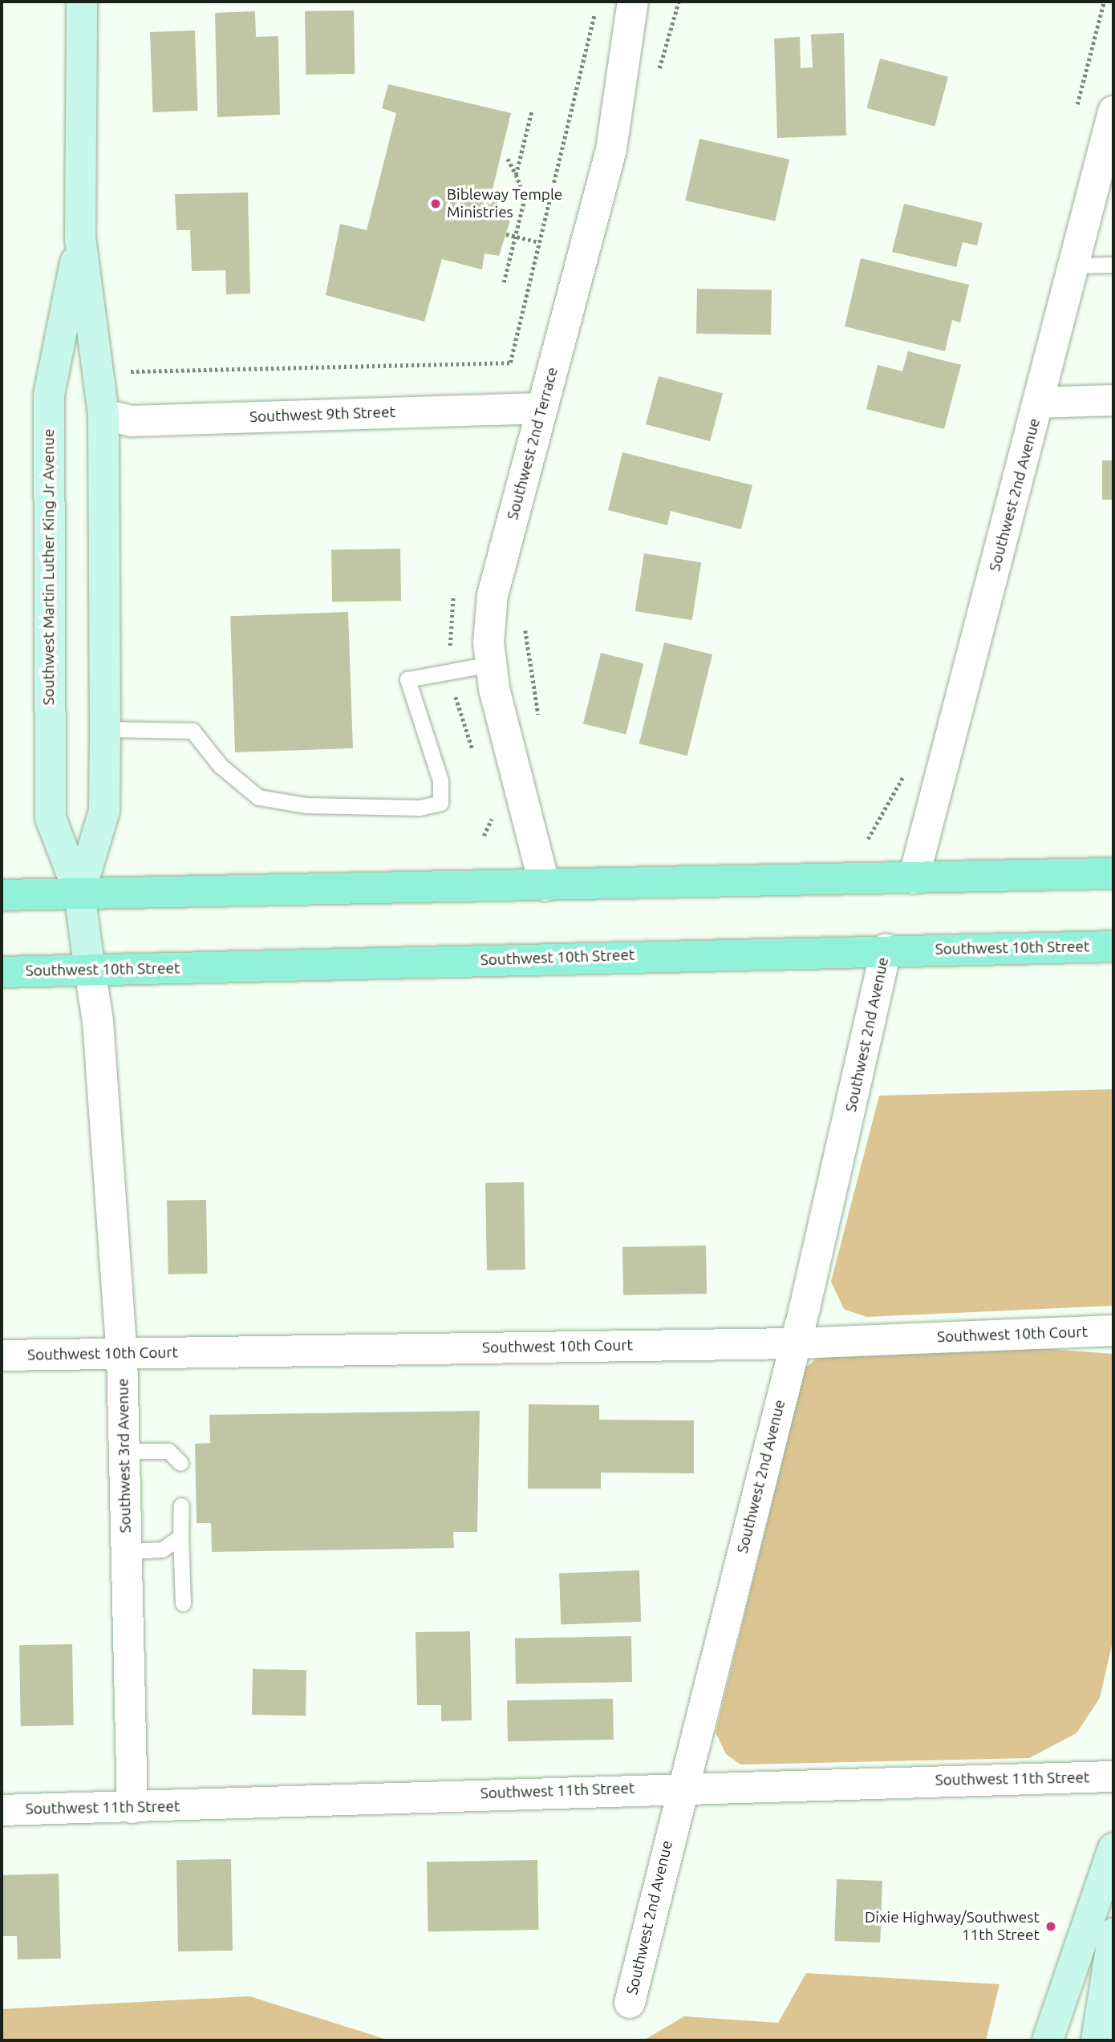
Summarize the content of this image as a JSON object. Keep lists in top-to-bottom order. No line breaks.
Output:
{"streets":{"main road":["Southwest 10th Street"],"street":["Southwest 9th Street","Southwest 2nd Terrace","Southwest 2nd Avenue","Southwest Martin Luther King Jr Avenue","Southwest 10th Court","Southwest 3rd Avenue","Southwest 11th Street"]},"crossings":[["Southwest 9th Street","Southwest 2nd Terrace"],["Southwest 9th Street","Southwest Martin Luther King Jr Avenue"],["Southwest 2nd Avenue","Southwest 10th Street"],["Southwest 2nd Avenue","Southwest 10th Court"],["Southwest 2nd Avenue","Southwest 11th Street"],["Southwest Martin Luther King Jr Avenue","Southwest 10th Street"],["Southwest Martin Luther King Jr Avenue","Southwest 3rd Avenue"],["Southwest 10th Street","Southwest 3rd Avenue"],["Southwest 10th Court","Southwest 3rd Avenue"],["Southwest 3rd Avenue","Southwest 11th Street"]],"places":["Bibleway Temple Ministries","Dixie Highway/Southwest 11th Street"]}
